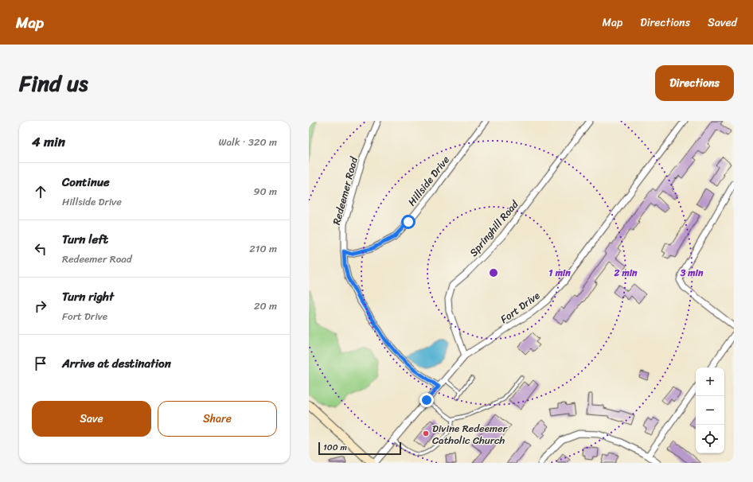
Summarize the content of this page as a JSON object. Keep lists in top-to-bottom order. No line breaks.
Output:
{"streets":{"street":["Hillside Drive","Redeemer Road","Springhill Road","Fort Drive"]},"crossings":[["Hillside Drive","Redeemer Road"],["Redeemer Road","Fort Drive"],["Springhill Road","Fort Drive"]],"places":["Divine Redeemer Catholic Church"],"scale_bar":"100 m","page":{"header":"Map","nav":["Map","Directions","Saved"],"title":"Find us","buttons":["Directions",["Save","Share"]],"heading":["4 min","Walk · 320 m"],"list":[["Continue","Hillside Drive","90 m"],["Turn left","Redeemer Road","210 m"],["Turn right","Fort Drive","20 m"],"Arrive at destination"],"map_buttons":["+","−"],"scale":"100 m"},"rings":["1 min","2 min","3 min"]}
